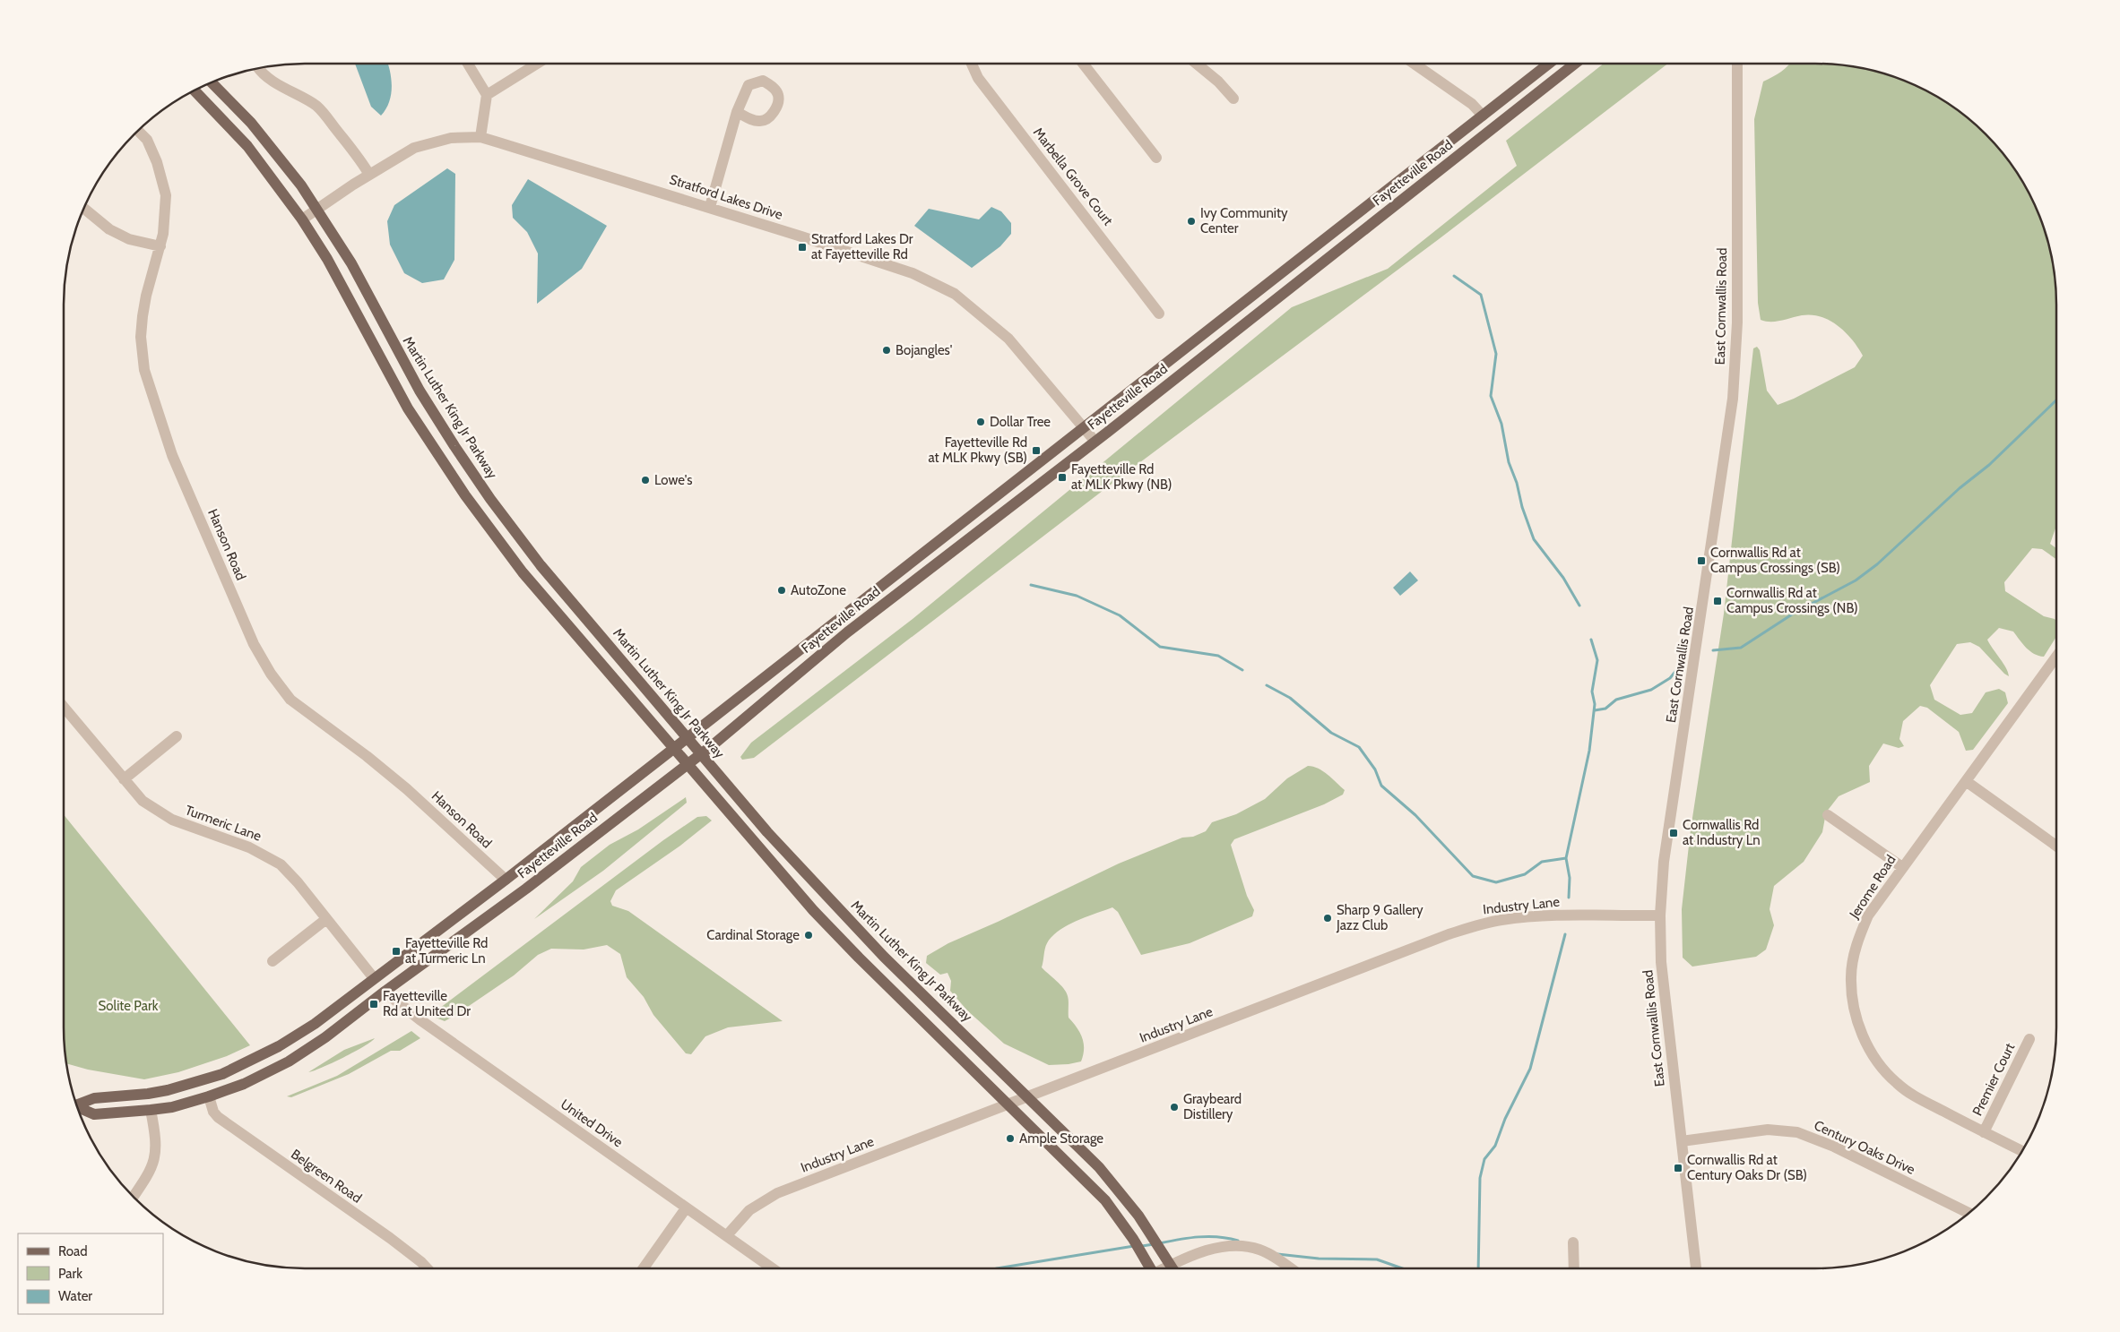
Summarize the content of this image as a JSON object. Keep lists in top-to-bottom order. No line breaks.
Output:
{"streets":{"main road":["Fayetteville Road","Martin Luther King Jr Parkway"],"street":["Marbella Grove Court","Stratford Lakes Drive","East Cornwallis Road","Hanson Road","Turmeric Lane","Jerome Road","Industry Lane","Premier Court","United Drive","Century Oaks Drive","Belgreen Road"]},"crossings":[["Fayetteville Road","Stratford Lakes Drive"],["Fayetteville Road","Martin Luther King Jr Parkway"],["Fayetteville Road","Hanson Road"],["Fayetteville Road","Turmeric Lane"],["Fayetteville Road","United Drive"],["Fayetteville Road","Belgreen Road"],["Stratford Lakes Drive","Martin Luther King Jr Parkway"],["East Cornwallis Road","Industry Lane"],["East Cornwallis Road","Century Oaks Drive"],["Martin Luther King Jr Parkway","Industry Lane"],["Jerome Road","Premier Court"],["Industry Lane","United Drive"]],"parks":["Solite Park"],"places":{"other":["Ivy Community Center","Bojangles'","Dollar Tree","Lowe's","AutoZone","Sharp 9 Gallery Jazz Club","Cardinal Storage","Graybeard Distillery","Ample Storage"],"transit":["Stratford Lakes Dr at Fayetteville Rd","Fayetteville Rd at MLK Pkwy (SB)","Fayetteville Rd at MLK Pkwy (NB)","Cornwallis Rd at Campus Crossings (SB)","Cornwallis Rd at Campus Crossings (NB)","Cornwallis Rd at Industry Ln","Fayetteville Rd at Turmeric Ln","Fayetteville Rd at United Dr","Cornwallis Rd at Century Oaks Dr (SB)"]},"legend":["Road","Park","Water"]}
